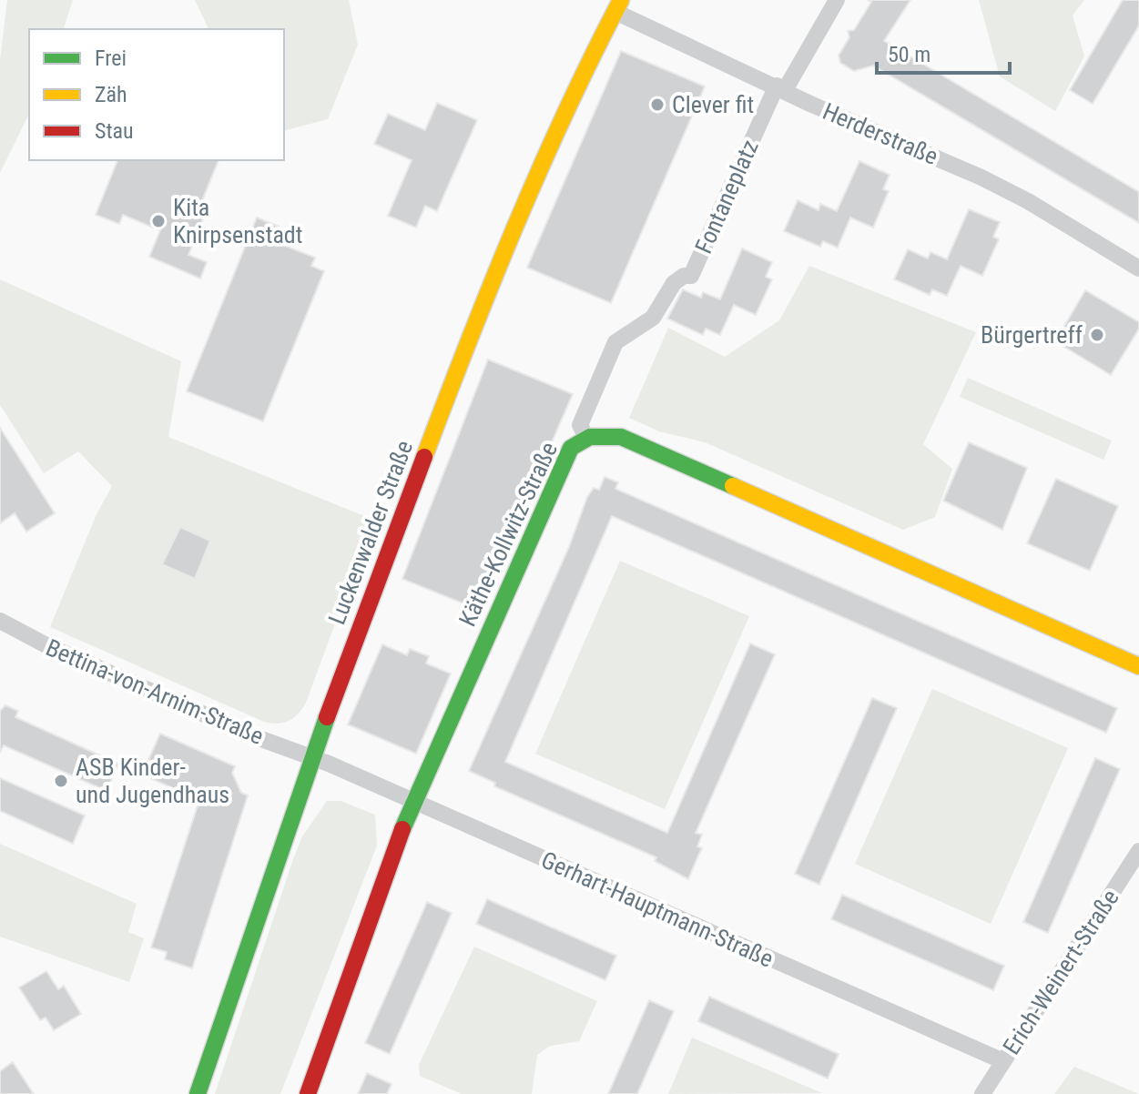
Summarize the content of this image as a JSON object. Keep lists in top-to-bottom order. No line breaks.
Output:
{"streets":{"street":["Herderstraße","Fontaneplatz","Luckenwalder Straße","Käthe-Kollwitz-Straße","Bettina-von-Arnim-Straße","Gerhart-Hauptmann-Straße","Erich-Weinert-Straße"]},"crossings":[["Herderstraße","Fontaneplatz"],["Herderstraße","Luckenwalder Straße"],["Fontaneplatz","Käthe-Kollwitz-Straße"],["Luckenwalder Straße","Bettina-von-Arnim-Straße"],["Luckenwalder Straße","Gerhart-Hauptmann-Straße"],["Käthe-Kollwitz-Straße","Gerhart-Hauptmann-Straße"],["Bettina-von-Arnim-Straße","Gerhart-Hauptmann-Straße"],["Gerhart-Hauptmann-Straße","Erich-Weinert-Straße"]],"places":["Clever fit","Kita Knirpsenstadt","Bürgertreff","ASB Kinder- und Jugendhaus"],"legend":["Frei","Zäh","Stau"],"scale_bar":"50 m"}
